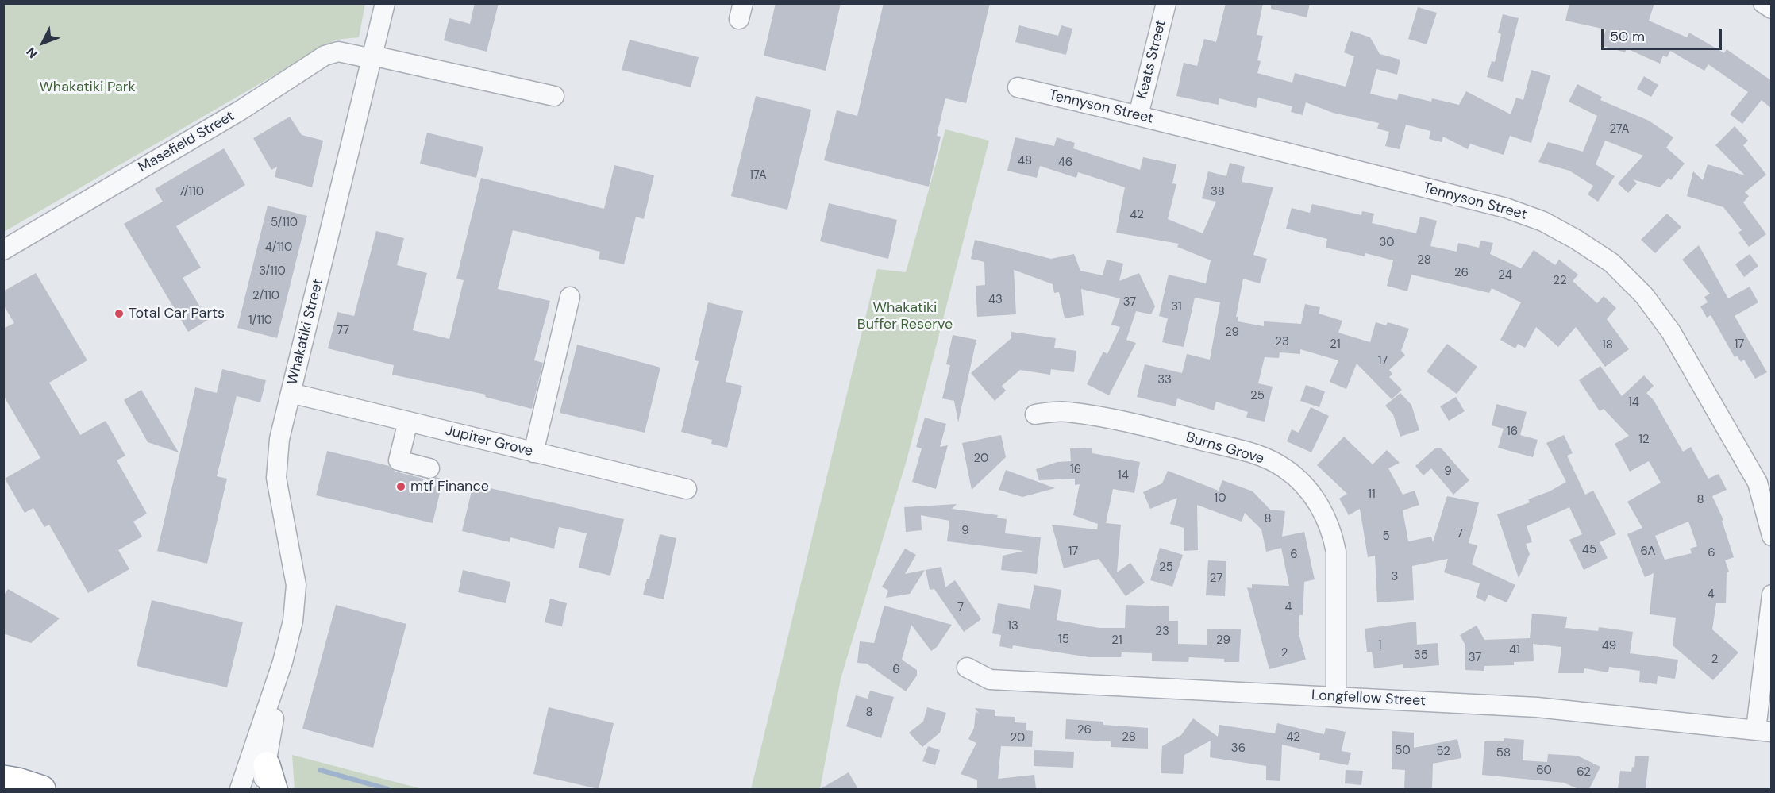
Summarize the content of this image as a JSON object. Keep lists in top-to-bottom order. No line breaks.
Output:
{"streets":{"street":["Keats Street","Tennyson Street","Masefield Street","Whakatiki Street","Jupiter Grove","Burns Grove","Longfellow Street"]},"crossings":[["Keats Street","Tennyson Street"],["Masefield Street","Whakatiki Street"],["Whakatiki Street","Jupiter Grove"],["Burns Grove","Longfellow Street"]],"parks":["Whakatiki Park","Whakatiki Buffer Reserve"],"places":["Total Car Parts","mtf Finance"],"house_numbers":["27A","48","46","17A","7/110","38","42","5/110","30","4/110","28","3/110","26","24","22","2/110","43","37","31","1/110","77","29","23","21","17","18","17","33","25","14","16","12","20","16","9","14","11","10","8","8","9","7","5","45","17","6A","6","6","25","3","27","4","4","7","13","23","15","21","29","1","49","41","2","35","37","2","6","8","26","28","42","20","36","50","52","58","60","62"],"scale_bar":"50 m","north":"bottom left"}
